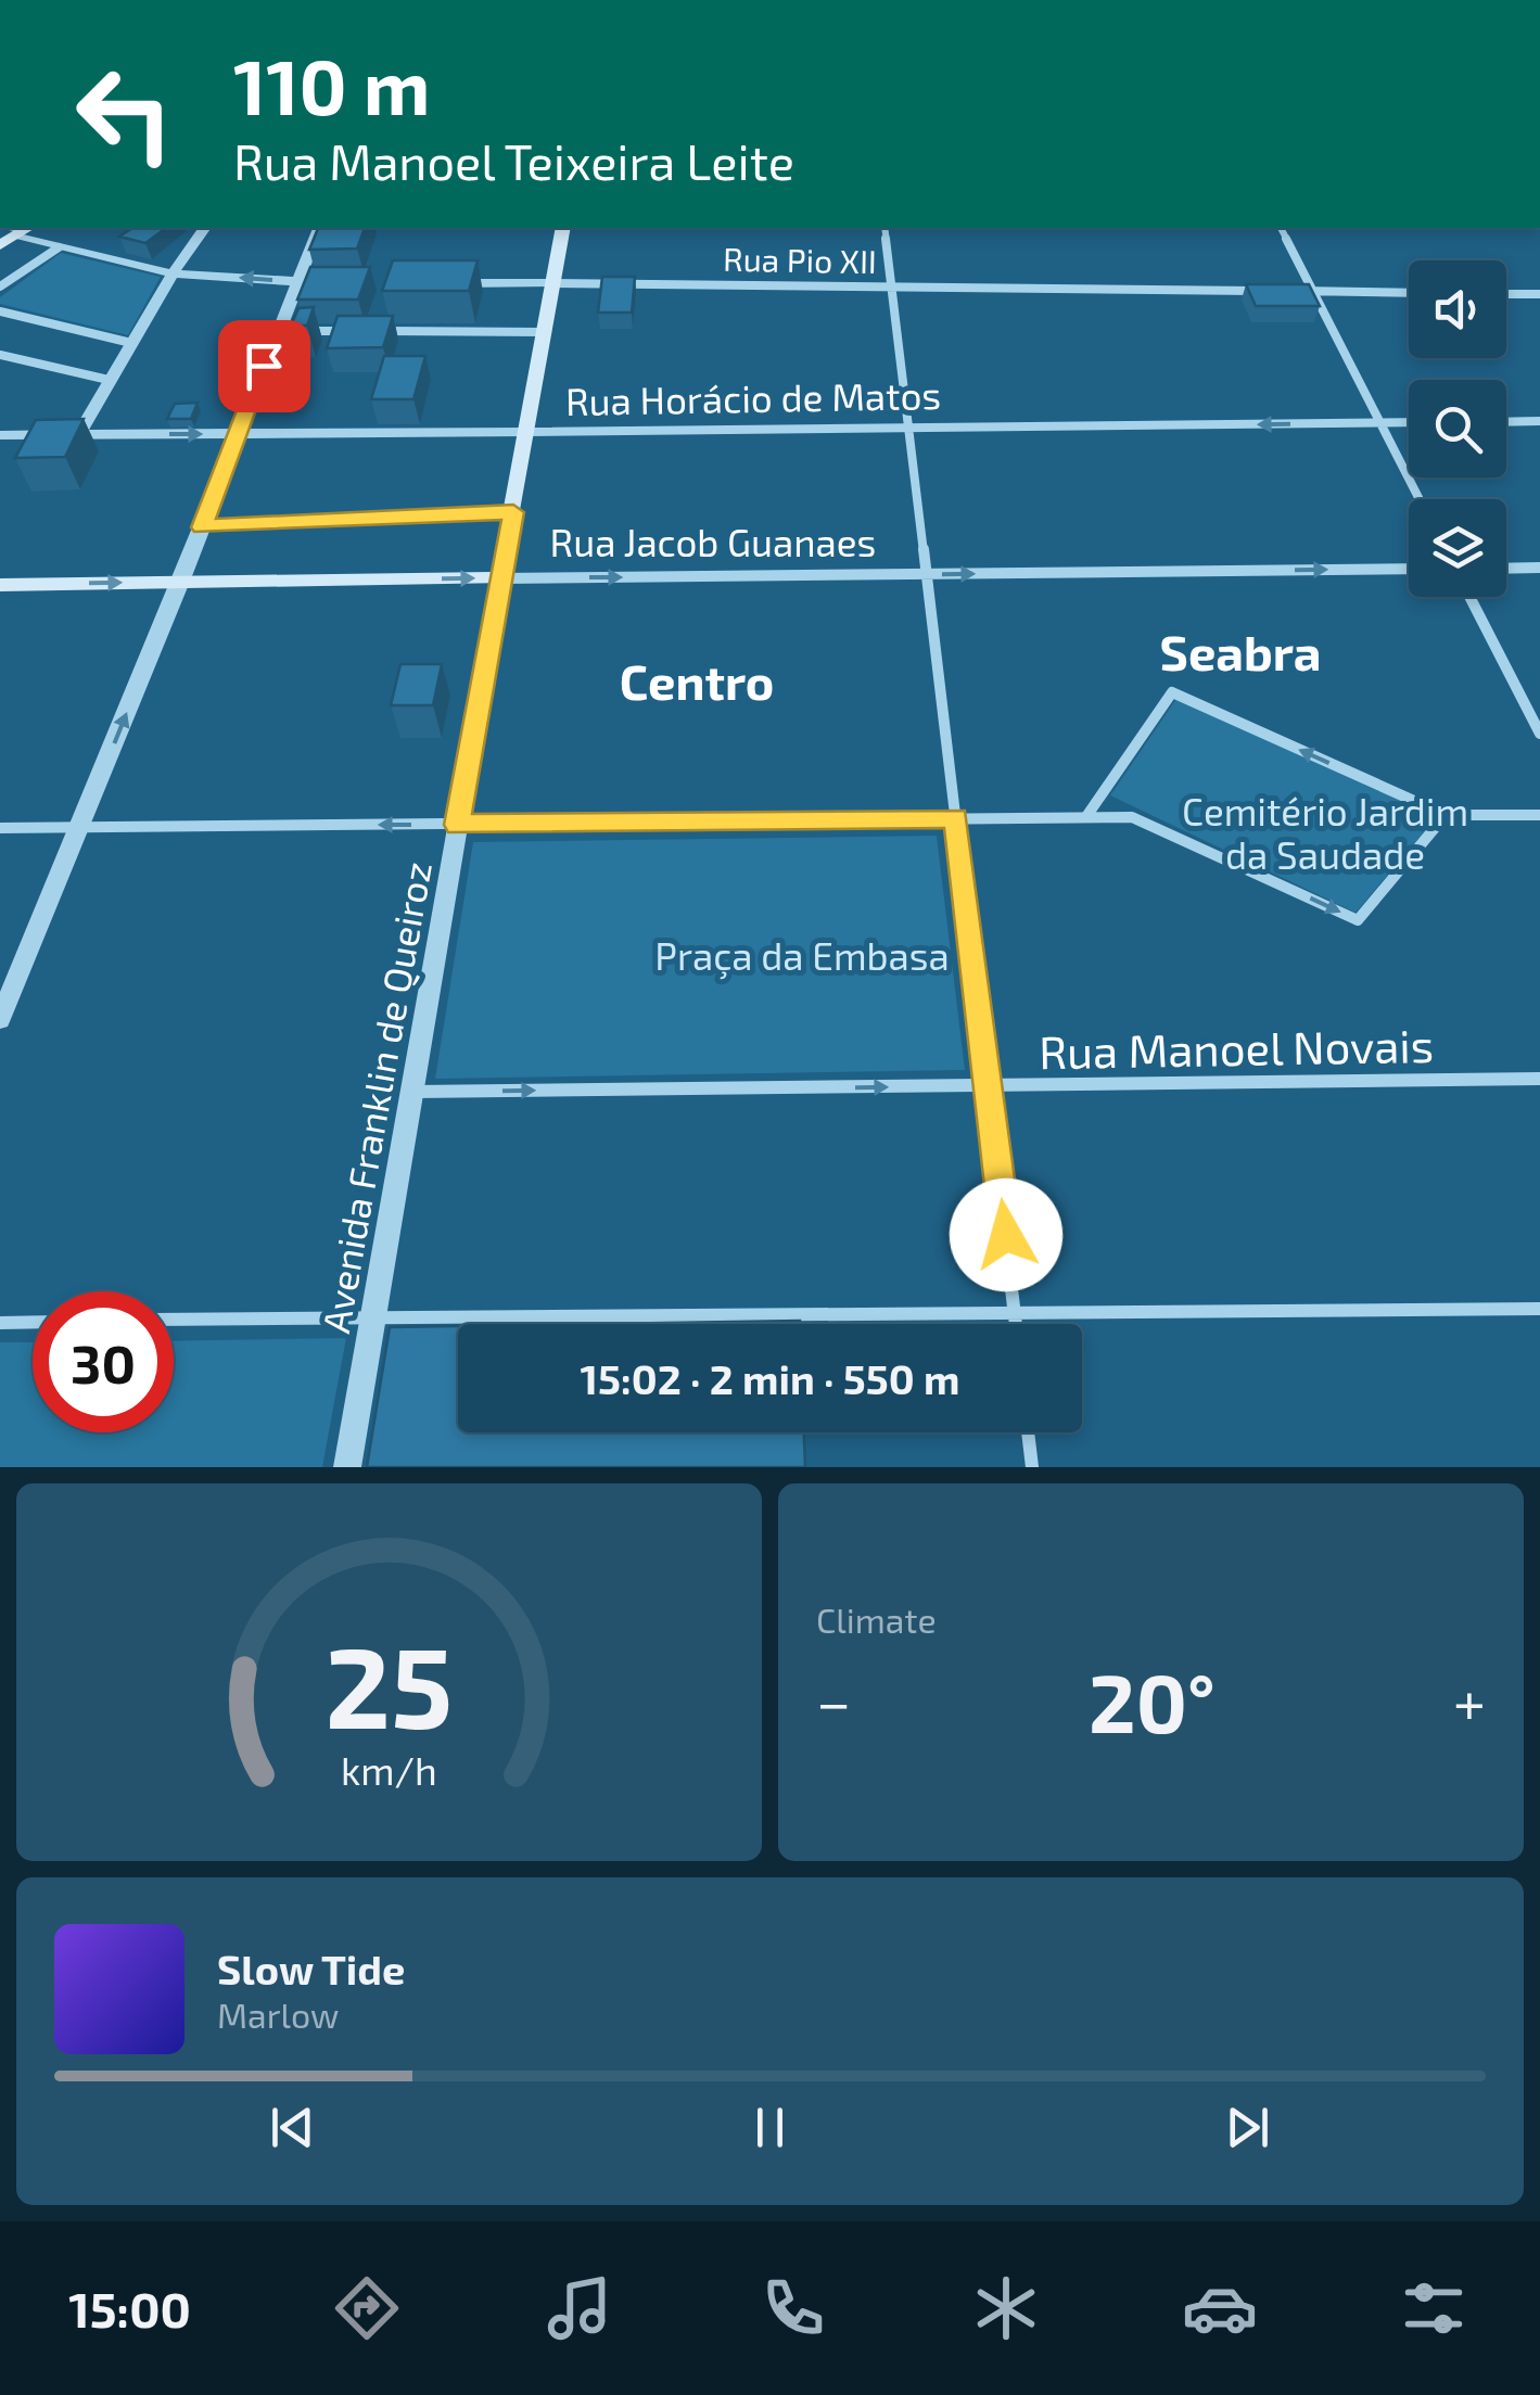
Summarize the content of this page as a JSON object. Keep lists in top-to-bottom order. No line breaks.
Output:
{"streets":{"main road":["Rua Jacob Guanaes","Avenida Franklin de Queiroz"],"street":["Rua Pio XII","Rua Horácio de Matos","Rua Manoel Novais"]},"crossings":[["Rua Pio XII","Avenida Franklin de Queiroz"],["Rua Horácio de Matos","Avenida Franklin de Queiroz"],["Rua Jacob Guanaes","Avenida Franklin de Queiroz"],["Rua Manoel Novais","Avenida Franklin de Queiroz"]],"one_way":["Rua Jacob Guanaes","Rua Manoel Novais"],"districts":["Seabra","Centro"],"parks":["Cemitério Jardim da Saudade","Praça da Embasa"],"page":{"turn":["110 m","Rua Manoel Teixeira Leite"],"limit":"30","trip":"15:02 · 2 min · 550 m","tile":"Climate","heat":["−","20°","+"],"song":["Slow Tide","Marlow"],"tabs":"15:00","gauge":["25","km/h"]}}
